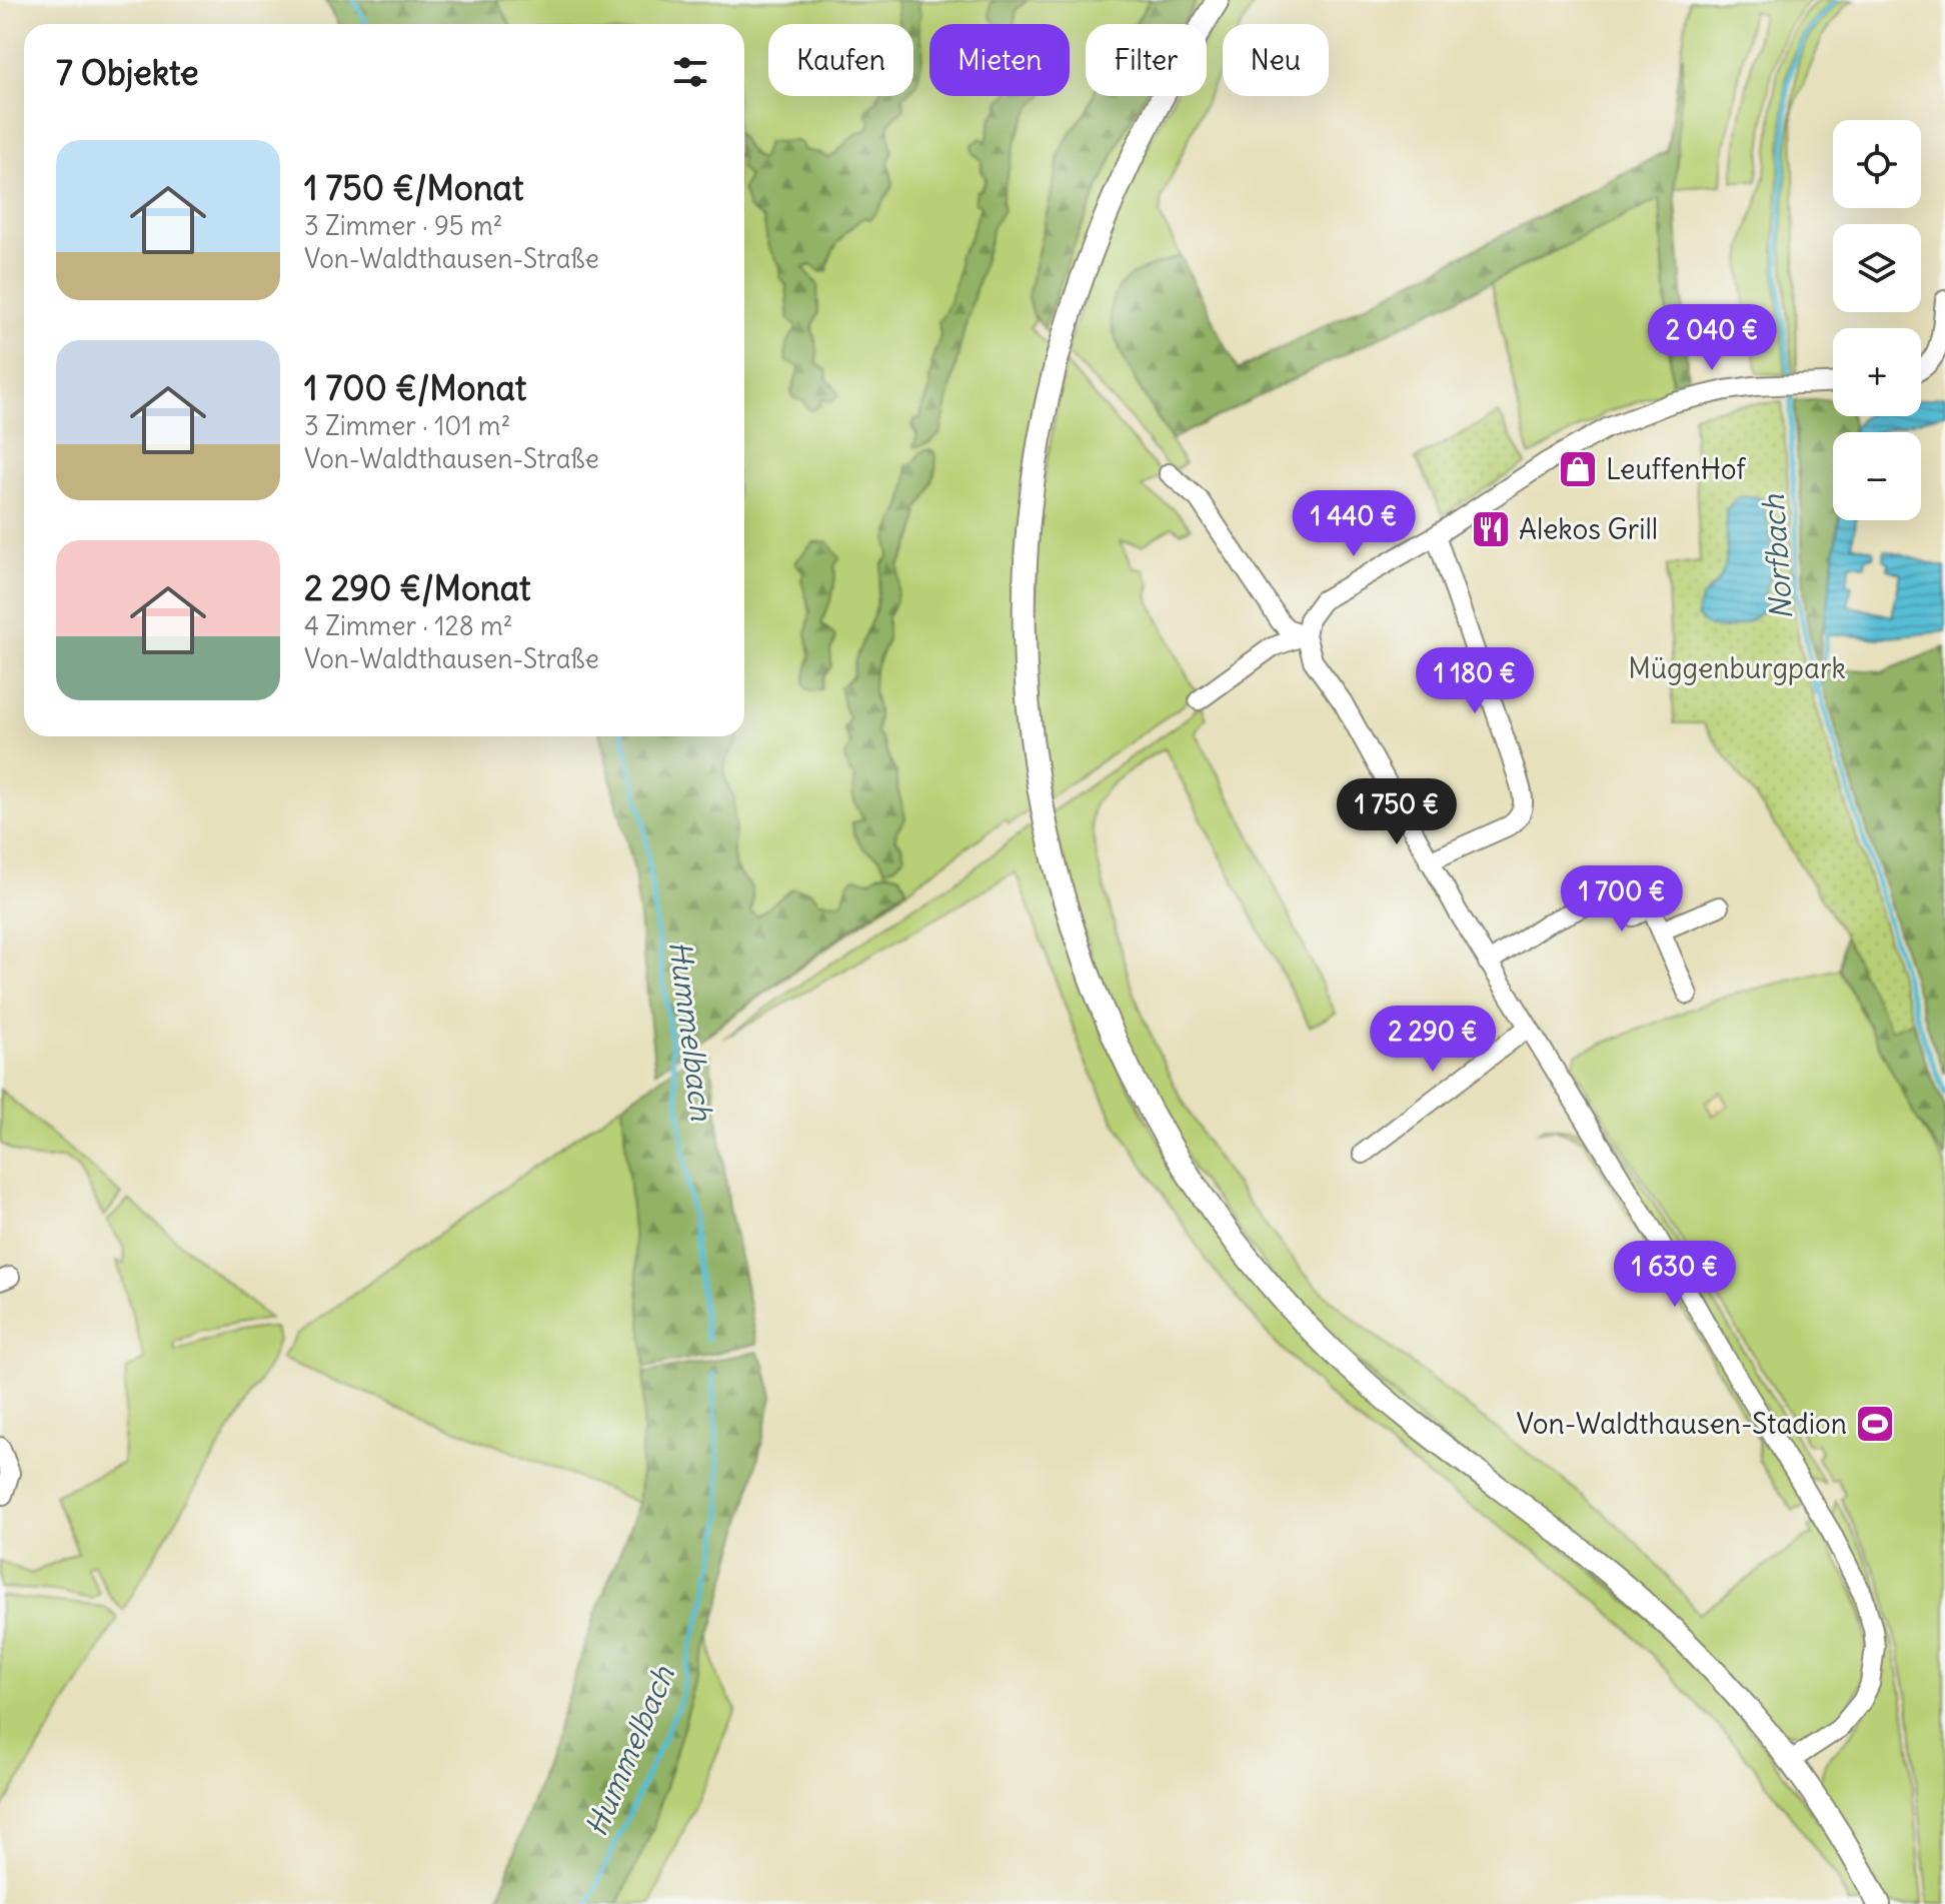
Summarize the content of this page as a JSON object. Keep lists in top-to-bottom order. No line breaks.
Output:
{"water":["Norfbach","Hummelbach"],"parks":["Müggenburgpark"],"places":{"shop":["LeuffenHof"],"restaurant":["Alekos Grill"],"sports":["Von-Waldthausen-Stadion"]},"page":{"chip":["Kaufen","Mieten","Filter","Neu"],"heading":"7 Objekte","map_buttons":["+","−"],"list":[{"name":"1 750 €/Monat","note":"3 Zimmer · 95 m² · Von-Waldthausen-Straße"},{"name":"1 700 €/Monat","note":"3 Zimmer · 101 m² · Von-Waldthausen-Straße"},{"name":"2 290 €/Monat","note":"4 Zimmer · 128 m² · Von-Waldthausen-Straße"}],"price":["2 040 €","1 440 €","1 180 €","1 750 €","1 700 €","2 290 €","1 630 €"]}}
